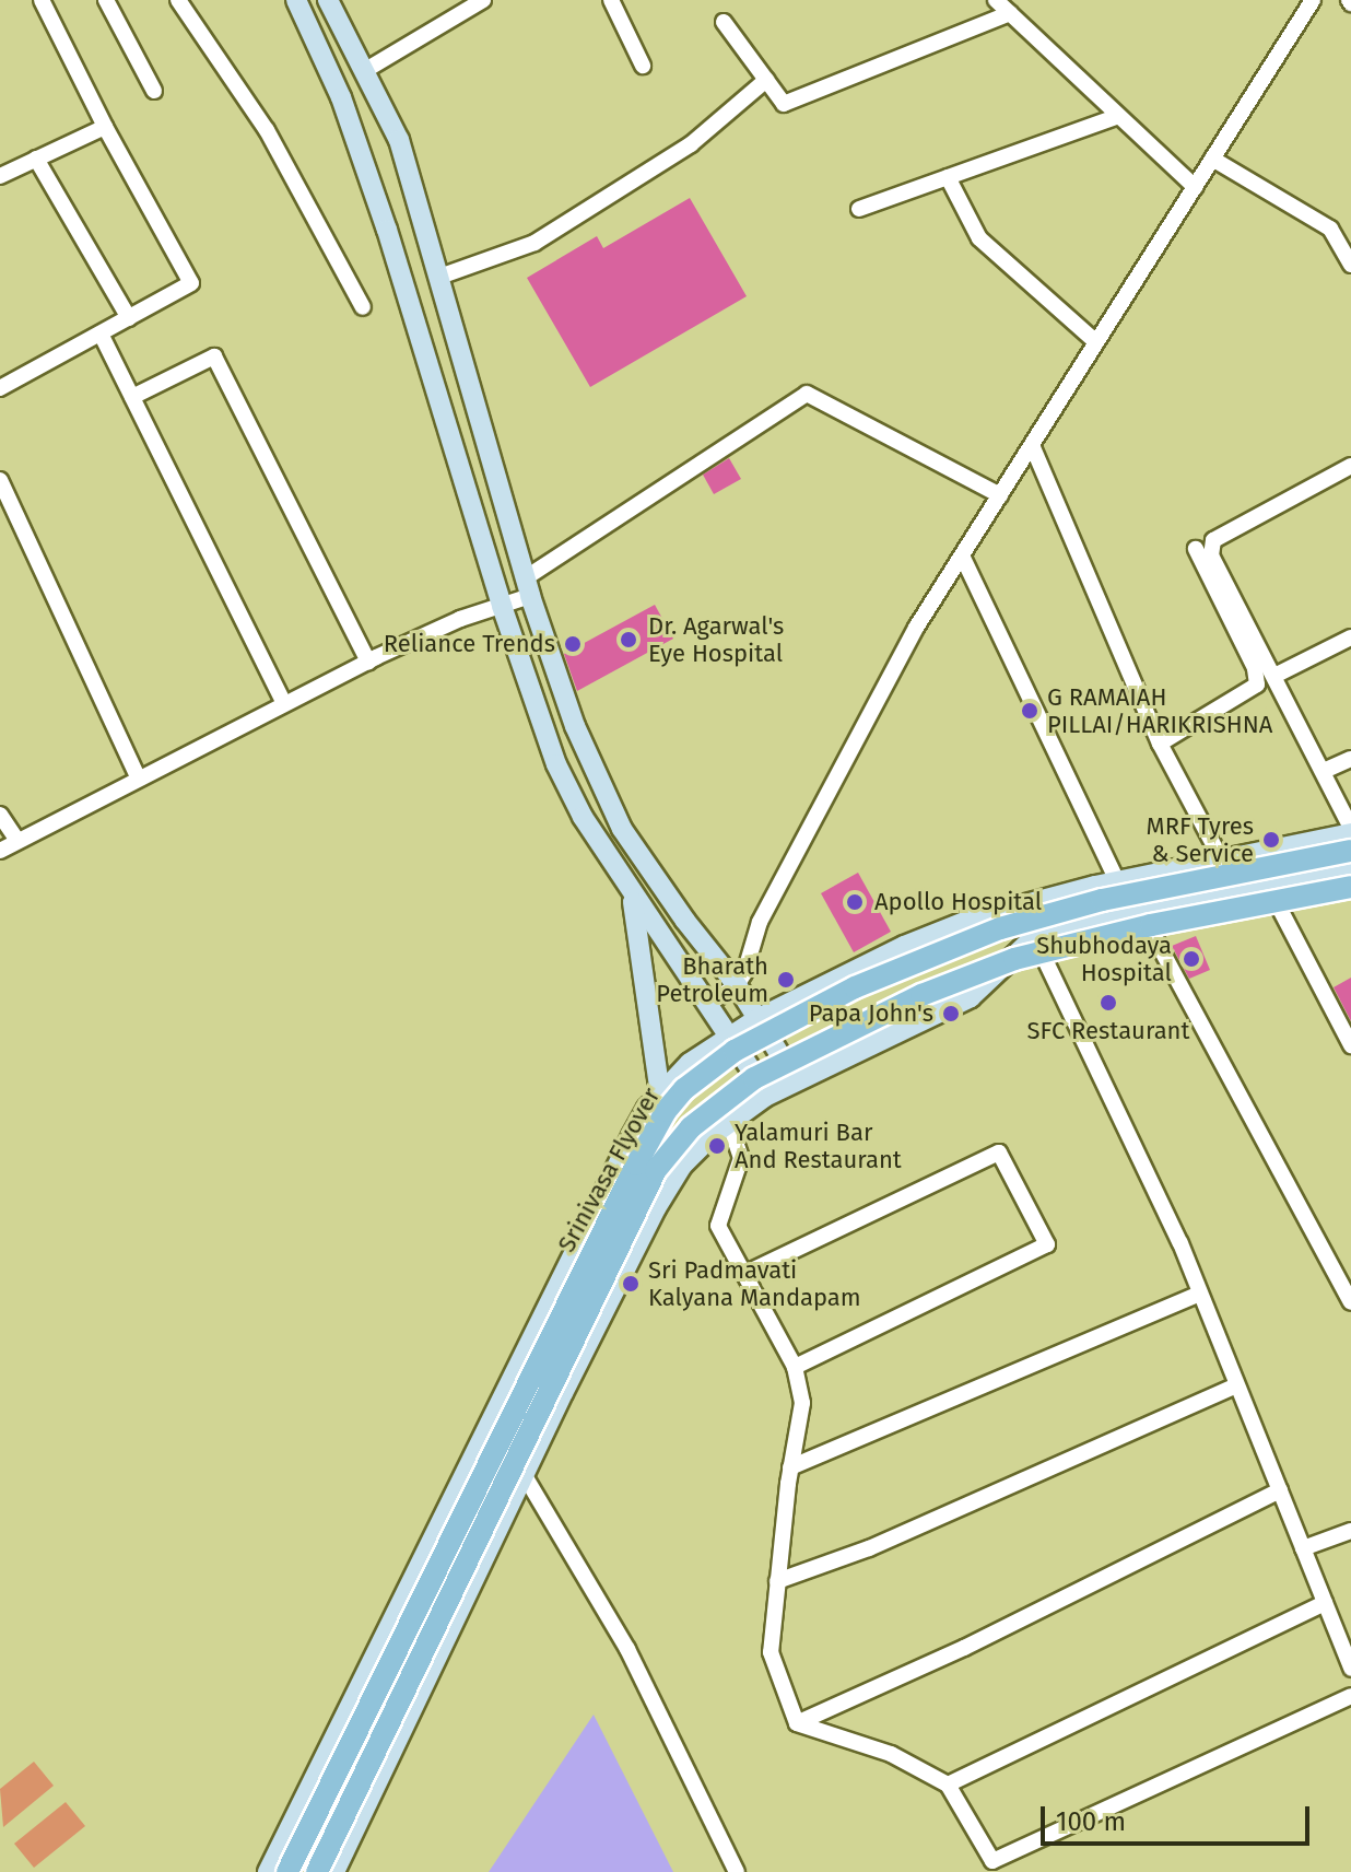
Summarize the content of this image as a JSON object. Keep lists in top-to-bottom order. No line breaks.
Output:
{"streets":{"main road":["Srinivasa Flyover"]},"places":["Dr. Agarwal's Eye Hospital","Reliance Trends","G RAMAIAH PILLAI/HARIKRISHNA","MRF Tyres & Service","Apollo Hospital","Shubhodaya Hospital","Bharath Petroleum","SFC Restaurant","Papa John's","Yalamuri Bar And Restaurant","Sri Padmavati Kalyana Mandapam"],"scale_bar":"100 m"}
